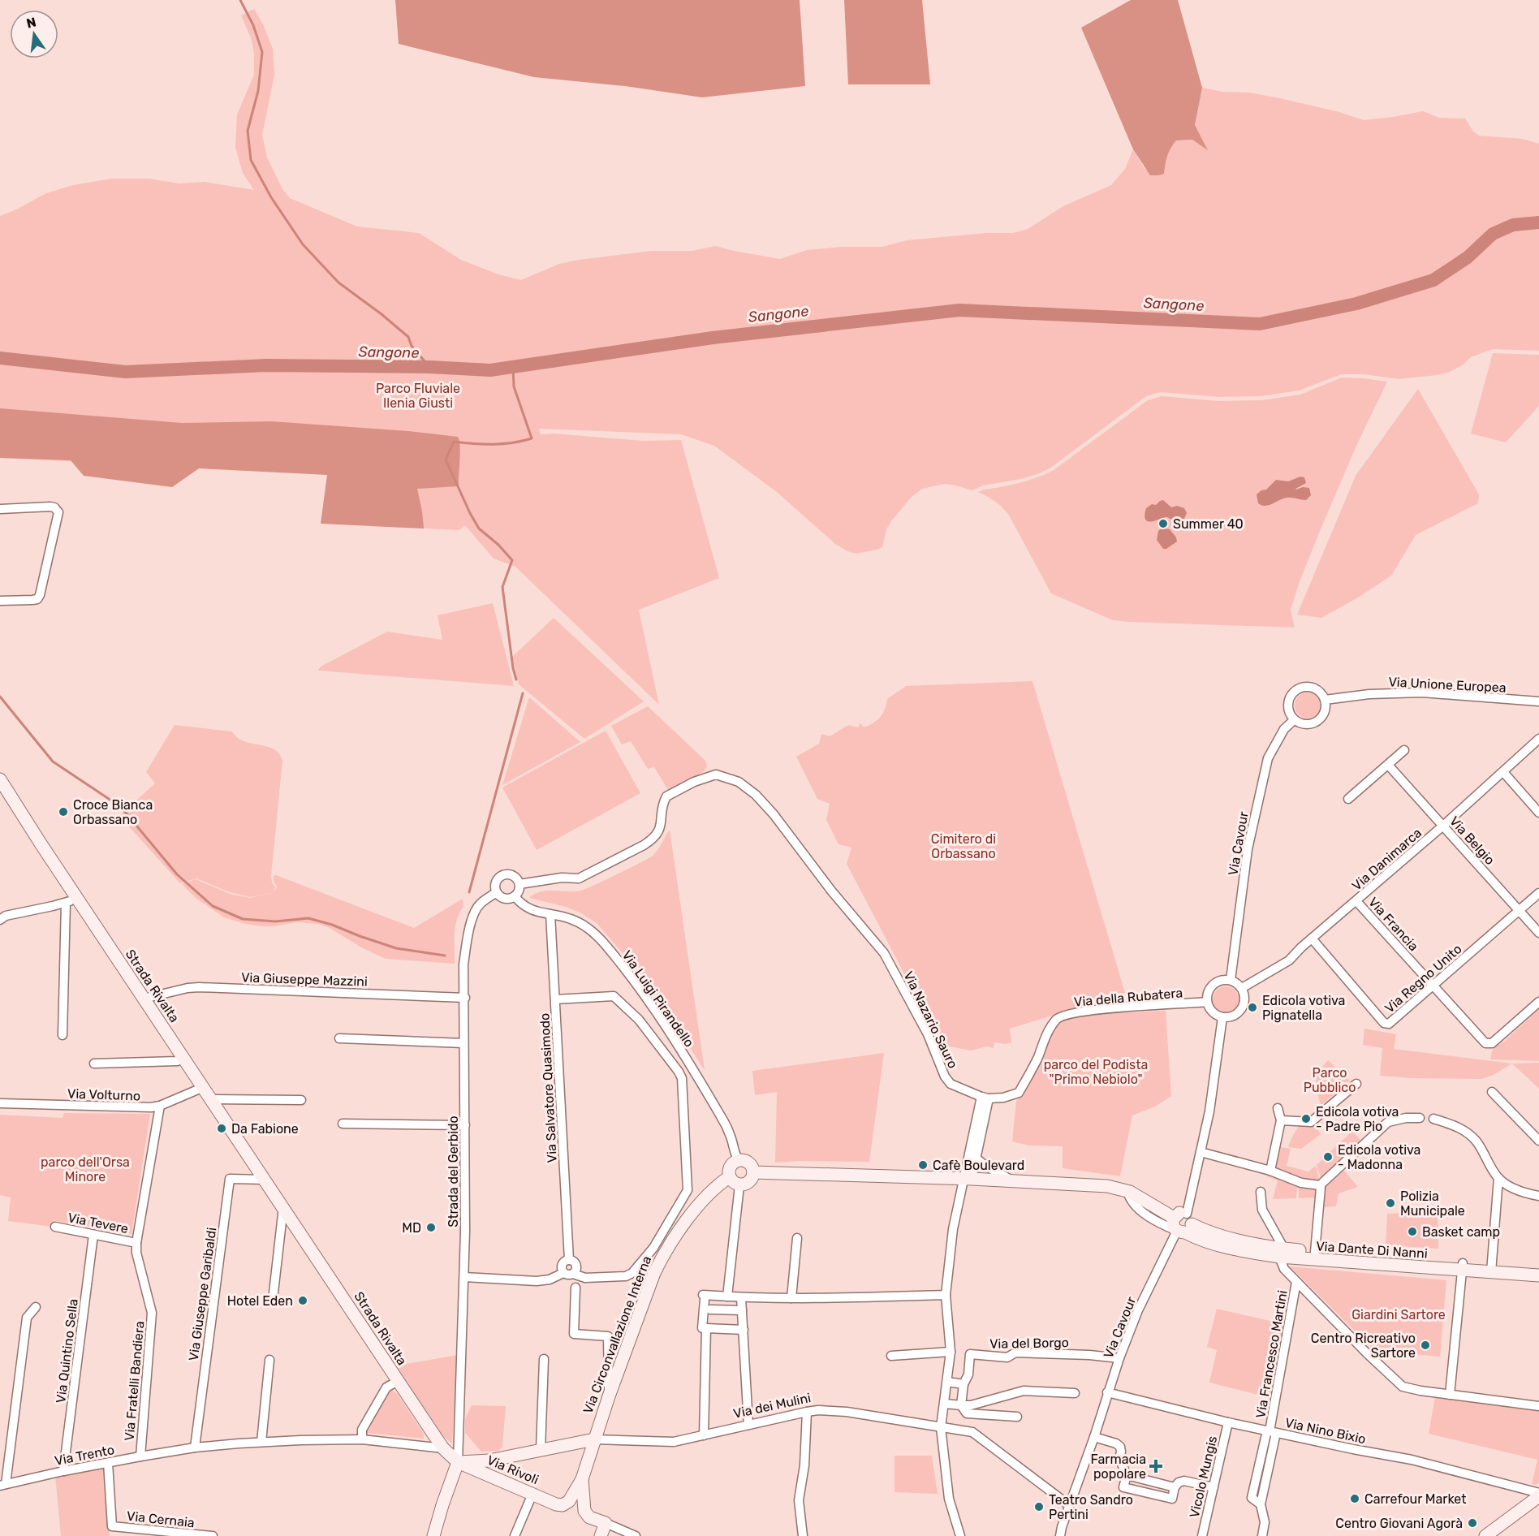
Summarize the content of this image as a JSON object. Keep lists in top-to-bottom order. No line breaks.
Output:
{"streets":{"street":["Via Unione Europea","Via Belgio","Via Cavour","Via Danimarca","Via Francia","Via Regno Unito","Via Giuseppe Mazzini","Strada Rivalta","Via della Rubatera","Via Luigi Pirandello","Via Nazario Sauro","Via Salvatore Quasimodo","Via Volturno","Strada del Gerbido","Via Tevere","Via Dante Di Nanni","Via Giuseppe Garibaldi","Via Circonvallazione Interna","Via del Borgo","Via Quintino Sella","Via Francesco Martini","Via Fratelli Bandiera","Via dei Mulini","Via Nino Bixio","Via Trento","Via Rivoli","Vicolo Mungis","Via Cernaia"]},"crossings":[["Via Unione Europea","Via Cavour"],["Via Belgio","Via Danimarca"],["Via Belgio","Via Regno Unito"],["Via Cavour","Via Danimarca"],["Via Cavour","Via della Rubatera"],["Via Cavour","Via Dante Di Nanni"],["Via Cavour","Via del Borgo"],["Via Cavour","Via dei Mulini"],["Via Cavour","Via Nino Bixio"],["Via Danimarca","Via Francia"],["Via Danimarca","Via Regno Unito"],["Via Danimarca","Via della Rubatera"],["Via Francia","Via Regno Unito"],["Via Giuseppe Mazzini","Strada Rivalta"],["Via Giuseppe Mazzini","Strada del Gerbido"],["Strada Rivalta","Via Volturno"],["Strada Rivalta","Strada del Gerbido"],["Strada Rivalta","Via Giuseppe Garibaldi"],["Strada Rivalta","Via dei Mulini"],["Strada Rivalta","Via Trento"],["Strada Rivalta","Via Rivoli"],["Via della Rubatera","Via Nazario Sauro"],["Via Luigi Pirandello","Via Nazario Sauro"],["Via Luigi Pirandello","Via Salvatore Quasimodo"],["Via Luigi Pirandello","Strada del Gerbido"],["Via Luigi Pirandello","Via Circonvallazione Interna"],["Via Nazario Sauro","Strada del Gerbido"],["Via Volturno","Via Fratelli Bandiera"],["Strada del Gerbido","Via dei Mulini"],["Strada del Gerbido","Via Rivoli"],["Via Tevere","Via Quintino Sella"],["Via Tevere","Via Fratelli Bandiera"],["Via Giuseppe Garibaldi","Via Trento"],["Via Circonvallazione Interna","Via dei Mulini"],["Via Circonvallazione Interna","Via Rivoli"],["Via Quintino Sella","Via Trento"],["Via Francesco Martini","Via Nino Bixio"],["Via Fratelli Bandiera","Via Trento"],["Via dei Mulini","Via Rivoli"],["Via Nino Bixio","Vicolo Mungis"],["Via Trento","Via Cernaia"]],"water":["Sangone"],"parks":["Parco Fluviale Ilenia Giusti","Cimitero di Orbassano","parco del Podista \"Primo Nebiolo\"","Parco Pubblico","parco dell'Orsa Minore","Giardini Sartore"],"places":{"other":["Summer 40","Croce Bianca Orbassano","Edicola votiva Pignatella","Edicola votiva - Padre Pio","Da Fabione","Edicola votiva - Madonna","Cafè Boulevard","Polizia Municipale","MD","Basket camp","Hotel Eden","Centro Ricreativo Sartore","Carrefour Market","Teatro Sandro Pertini","Centro Giovani Agorà"],"health":["Farmacia popolare"]},"north":"top"}
